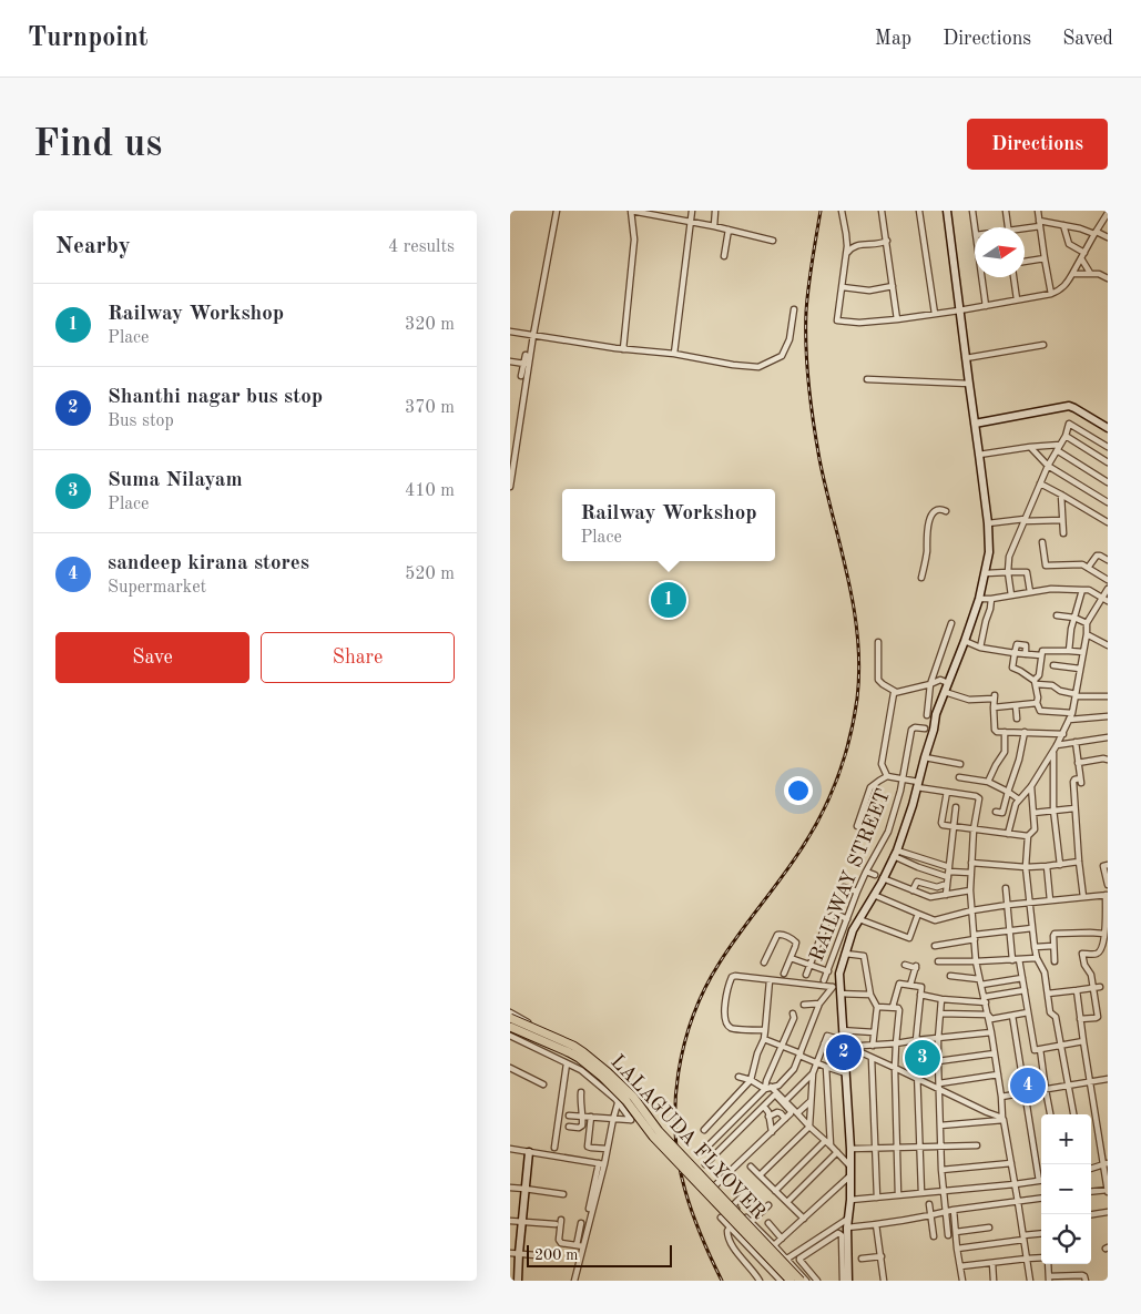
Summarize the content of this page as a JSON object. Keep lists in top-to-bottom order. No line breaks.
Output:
{"streets":{"main road":["LALAGUDA FLYOVER"],"street":["RAILWAY STREET"]},"scale_bar":"200 m","north":"right","page":{"header":"Turnpoint","nav":["Map","Directions","Saved"],"buttons":["Directions",["Save","Share"]],"title":"Find us","heading":["Nearby","4 results"],"list":[{"mark":"1","name":"Railway Workshop","note":"Place","value":"320 m"},{"mark":"2","name":"Shanthi nagar bus stop","note":"Bus stop","value":"370 m"},{"mark":"3","name":"Suma Nilayam","note":"Place","value":"410 m"},{"mark":"4","name":"sandeep kirana stores","note":"Supermarket","value":"520 m"}],"popup":["Railway Workshop","Place"],"pins":["1","2","3","4"],"map_buttons":["+","−"],"scale":"200 m"}}
